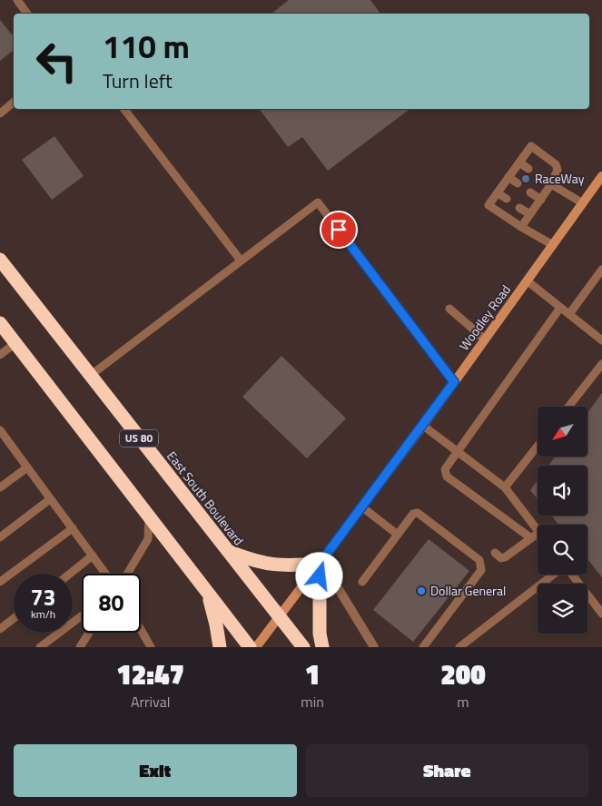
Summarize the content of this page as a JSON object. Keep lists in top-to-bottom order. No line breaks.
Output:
{"streets":{"highway":["US 80","East South Boulevard"],"street":["Woodley Road"]},"crossings":[["Woodley Road","East South Boulevard"]],"places":["RaceWay","Dollar General"],"north":"bottom left","page":{"turn":["110 m","Turn left"],"speed":"73 km/h","limit":"80","eta":["12:47","Arrival","1","min","200","m"],"buttons":["Exit","Share"]}}
